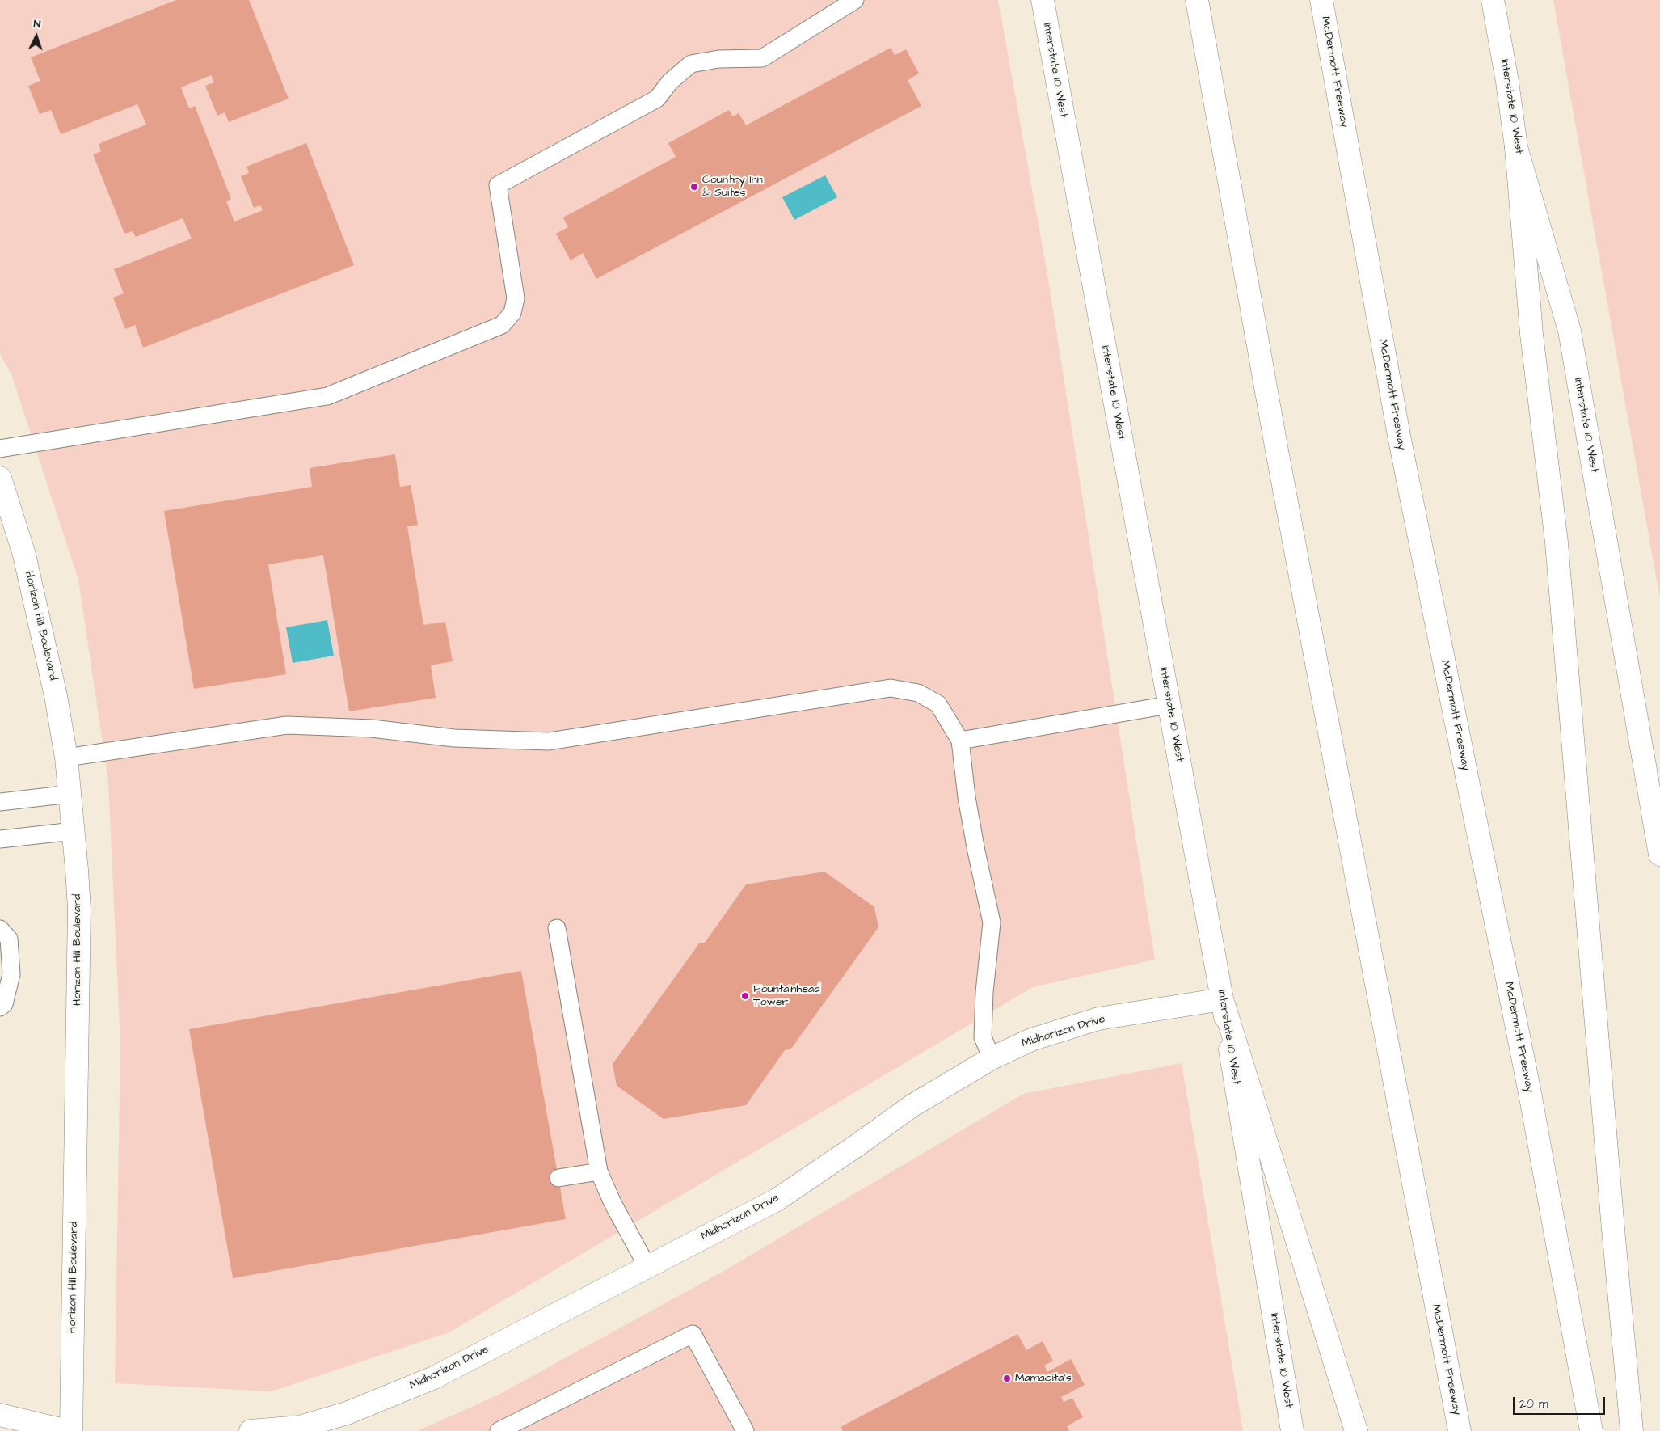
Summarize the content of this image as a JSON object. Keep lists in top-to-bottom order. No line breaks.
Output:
{"streets":{"main road":["Interstate 10 West","McDermott Freeway","Horizon Hill Boulevard","Midhorizon Drive"]},"crossings":[["Interstate 10 West","Midhorizon Drive"]],"places":["Country Inn & Suites","Fountainhead Tower","Mamacita's"],"scale_bar":"20 m","north":"top"}
